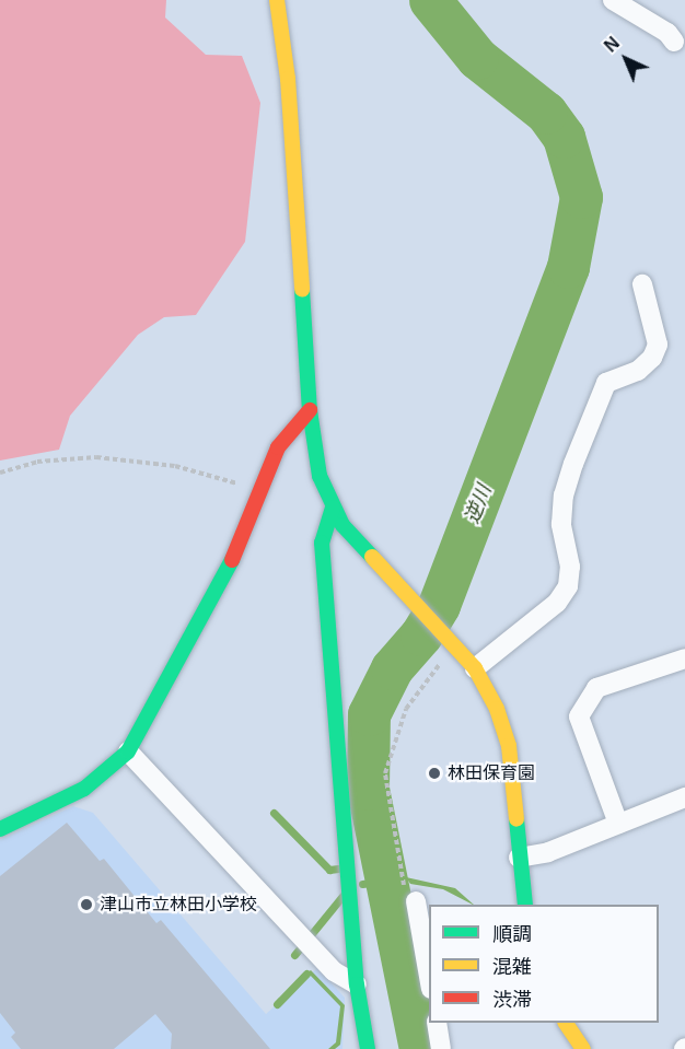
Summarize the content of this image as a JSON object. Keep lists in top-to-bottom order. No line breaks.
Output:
{"water":["逆川"],"places":["林田保育園","津山市立林田小学校"],"legend":["順調","混雑","渋滞"],"north":"top left"}
